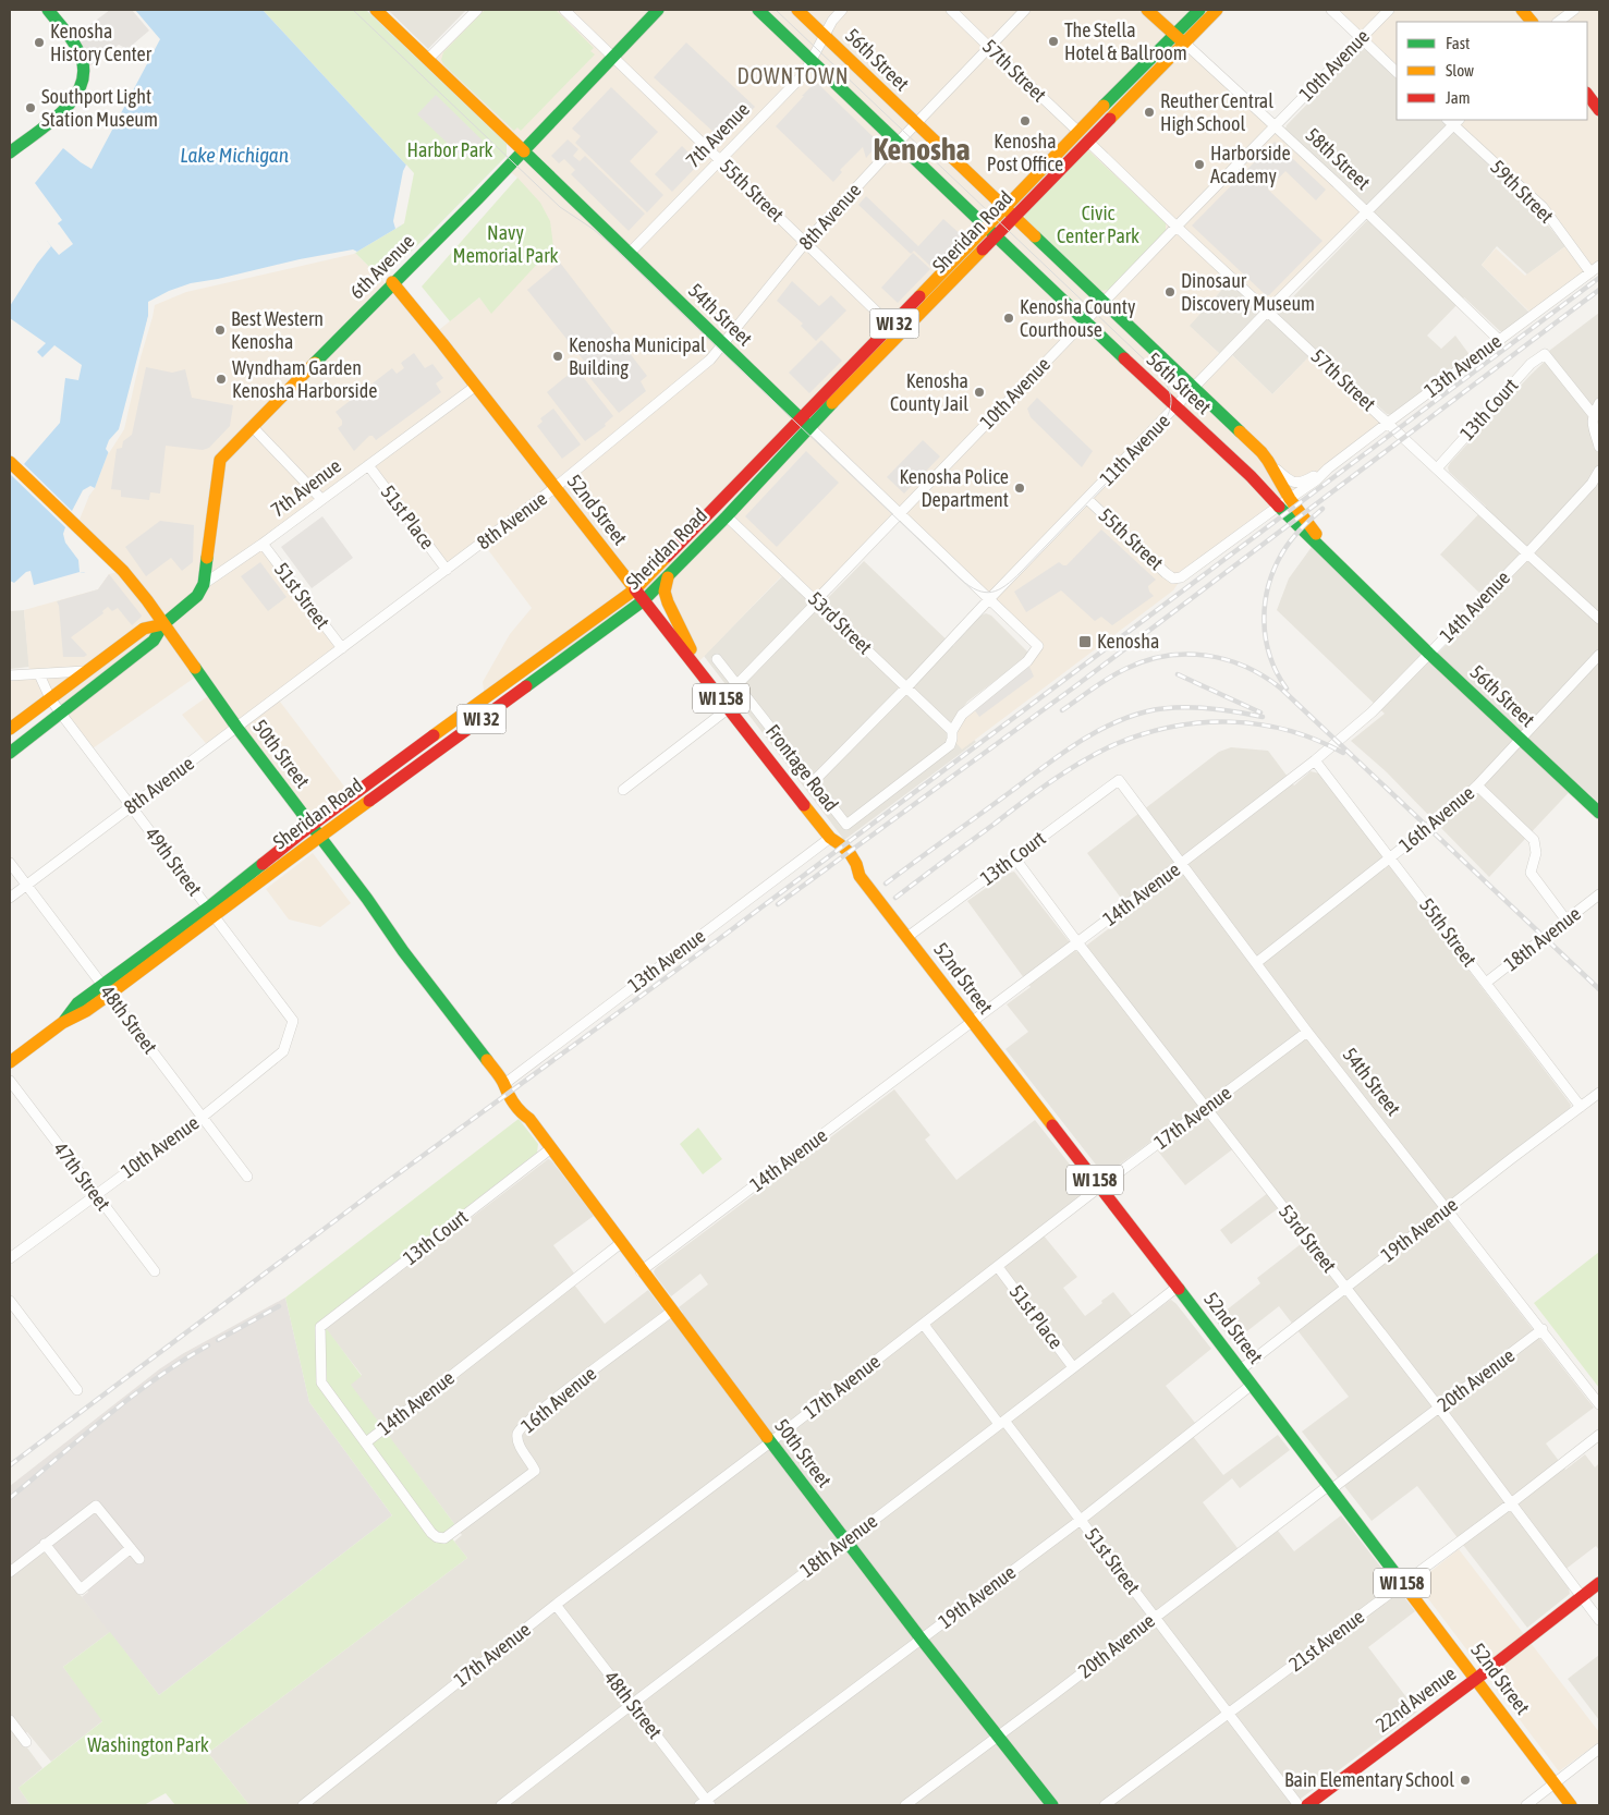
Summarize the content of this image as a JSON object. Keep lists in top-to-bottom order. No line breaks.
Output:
{"streets":{"street":["56th Street","10th Avenue","57th Street","7th Avenue","58th Street","55th Street","59th Street","8th Avenue","Sheridan Road","6th Avenue","54th Street","WI 32","13th Avenue","13th Court","11th Avenue","52nd Street","51st Place","51st Street","14th Avenue","53rd Street","WI 158","50th Street","Frontage Road","16th Avenue","49th Street","18th Avenue","48th Street","17th Avenue","47th Street","19th Avenue","20th Avenue","21st Avenue","22nd Avenue"]},"crossings":[["56th Street","10th Avenue"],["56th Street","7th Avenue"],["56th Street","8th Avenue"],["56th Street","Sheridan Road"],["56th Street","13th Avenue"],["56th Street","11th Avenue"],["56th Street","14th Avenue"],["56th Street","16th Avenue"],["10th Avenue","57th Street"],["10th Avenue","58th Street"],["10th Avenue","54th Street"],["10th Avenue","53rd Street"],["10th Avenue","Frontage Road"],["10th Avenue","49th Street"],["10th Avenue","48th Street"],["10th Avenue","47th Street"],["57th Street","8th Avenue"],["57th Street","Sheridan Road"],["57th Street","13th Avenue"],["57th Street","13th Court"],["57th Street","11th Avenue"],["57th Street","14th Avenue"],["7th Avenue","55th Street"],["7th Avenue","6th Avenue"],["7th Avenue","54th Street"],["7th Avenue","52nd Street"],["7th Avenue","51st Place"],["7th Avenue","51st Street"],["7th Avenue","50th Street"],["7th Avenue","49th Street"],["58th Street","Sheridan Road"],["58th Street","13th Avenue"],["58th Street","11th Avenue"],["55th Street","8th Avenue"],["55th Street","Sheridan Road"],["55th Street","6th Avenue"],["55th Street","13th Avenue"],["55th Street","11th Avenue"],["55th Street","14th Avenue"],["55th Street","16th Avenue"],["55th Street","18th Avenue"],["55th Street","19th Avenue"],["59th Street","13th Avenue"],["59th Street","11th Avenue"],["8th Avenue","54th Street"],["8th Avenue","52nd Street"],["8th Avenue","51st Place"],["8th Avenue","51st Street"],["8th Avenue","50th Street"],["8th Avenue","49th Street"],["8th Avenue","48th Street"],["Sheridan Road","54th Street"],["Sheridan Road","52nd Street"],["Sheridan Road","53rd Street"],["Sheridan Road","50th Street"],["Sheridan Road","49th Street"],["Sheridan Road","48th Street"],["6th Avenue","54th Street"],["6th Avenue","52nd Street"],["54th Street","13th Court"],["54th Street","11th Avenue"],["54th Street","14th Avenue"],["54th Street","53rd Street"],["54th Street","Frontage Road"],["54th Street","16th Avenue"],["54th Street","17th Avenue"],["54th Street","19th Avenue"],["54th Street","20th Avenue"],["13th Avenue","52nd Street"],["13th Avenue","50th Street"],["13th Court","52nd Street"],["13th Court","14th Avenue"],["13th Court","53rd Street"],["13th Court","50th Street"],["13th Court","16th Avenue"],["11th Avenue","53rd Street"],["11th Avenue","Frontage Road"],["52nd Street","14th Avenue"],["52nd Street","18th Avenue"],["52nd Street","17th Avenue"],["52nd Street","19th Avenue"],["52nd Street","20th Avenue"],["52nd Street","21st Avenue"],["52nd Street","22nd Avenue"],["51st Place","18th Avenue"],["51st Place","17th Avenue"],["51st Street","18th Avenue"],["51st Street","17th Avenue"],["51st Street","19th Avenue"],["51st Street","20th Avenue"],["51st Street","21st Avenue"],["14th Avenue","53rd Street"],["14th Avenue","50th Street"],["14th Avenue","16th Avenue"],["53rd Street","Frontage Road"],["53rd Street","17th Avenue"],["53rd Street","19th Avenue"],["53rd Street","20th Avenue"],["53rd Street","21st Avenue"],["53rd Street","22nd Avenue"],["50th Street","16th Avenue"],["50th Street","18th Avenue"],["50th Street","17th Avenue"],["50th Street","19th Avenue"],["50th Street","20th Avenue"],["18th Avenue","48th Street"],["48th Street","17th Avenue"],["48th Street","19th Avenue"]],"districts":["DOWNTOWN","Kenosha"],"water":["Lake Michigan"],"parks":["Harbor Park","Civic Center Park","Navy Memorial Park","Washington Park"],"places":{"other":["The Stella Hotel & Ballroom","Kenosha History Center","Southport Light Station Museum","Reuther Central High School","Kenosha Post Office","Harborside Academy","Dinosaur Discovery Museum","Kenosha County Courthouse","Best Western Kenosha","Kenosha Municipal Building","Wyndham Garden Kenosha Harborside","Kenosha County Jail","Kenosha Police Department","Bain Elementary School"],"transit":["Kenosha"]},"legend":["Fast","Slow","Jam"]}
